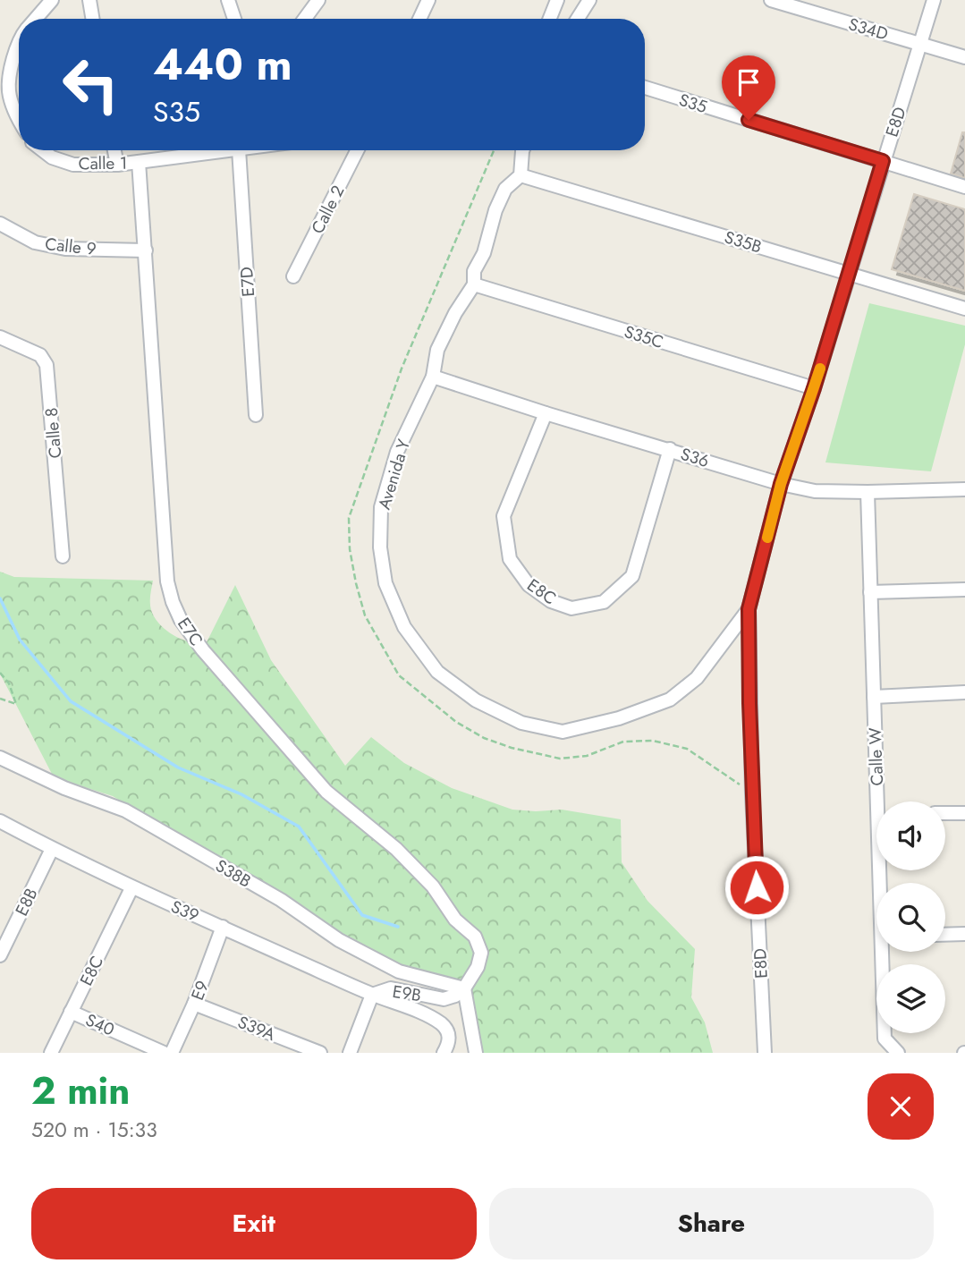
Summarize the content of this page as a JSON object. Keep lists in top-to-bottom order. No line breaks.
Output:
{"streets":{"street":["S34D","S35","E8D","Calle 1","Calle 2","S35B","Calle 9","E7D","S35C","Calle 8","S36","Avenida Y","E8C","E7C","Calle W","S38B","E8B","S39","E9","E9B","S40","S39A"]},"crossings":[["S34D","E8D"],["S35","E8D"],["E8D","S35B"],["E8D","S35C"],["E8D","S36"],["E8D","Avenida Y"],["Calle 1","E7C"],["S35B","Avenida Y"],["Calle 9","E7C"],["S35C","Avenida Y"],["S36","Avenida Y"],["S36","E8C"],["S36","Calle W"],["E8C","S39"],["E8C","S40"],["E7C","S38B"],["E7C","E9B"],["S38B","E9B"],["E8B","S39"],["S39","E9"],["S39","E9B"],["E9","S39A"]],"page":{"turn":["440 m","S35"],"heading":["2 min","520 m · 15:33"],"buttons":["Exit","Share"]}}
